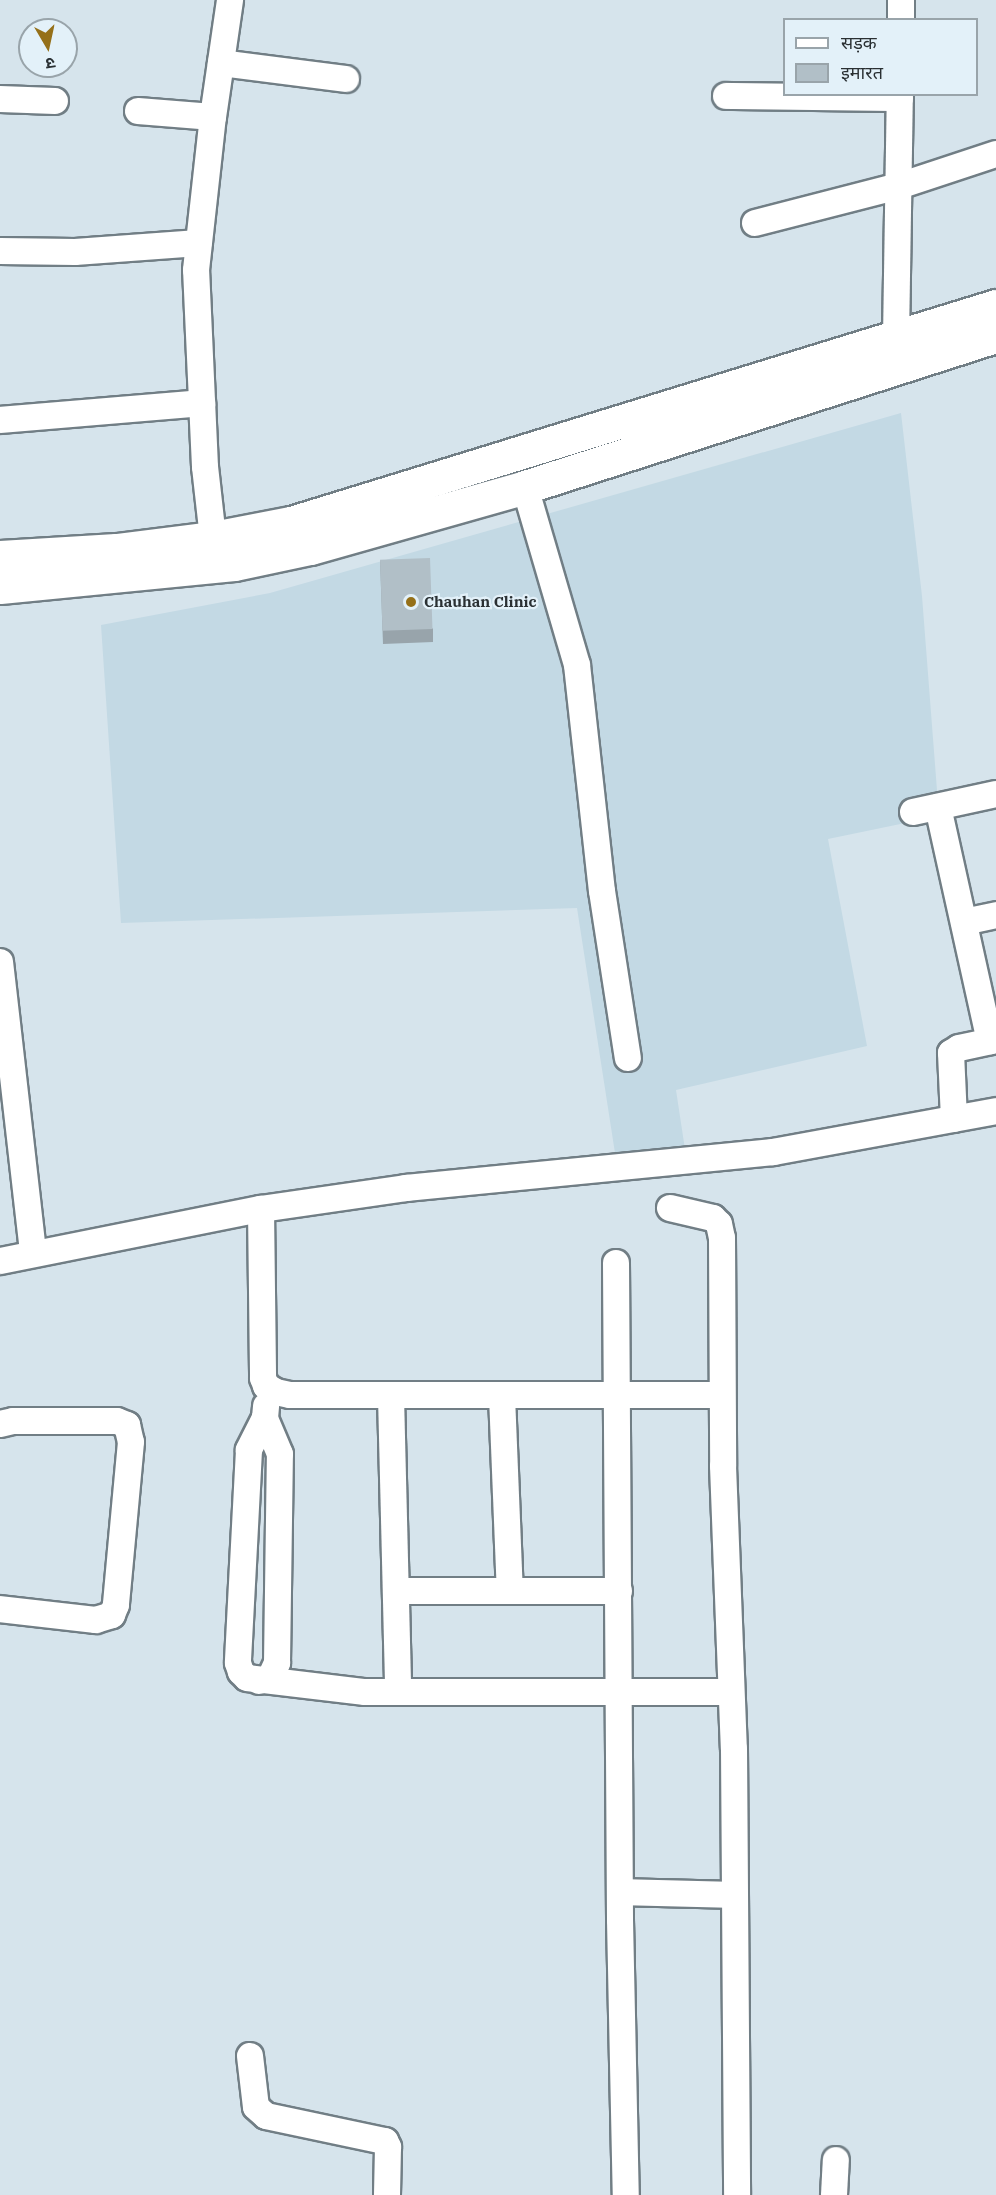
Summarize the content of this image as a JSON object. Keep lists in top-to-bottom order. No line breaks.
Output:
{"places":["Chauhan Clinic"],"legend":["सड़क","इमारत"],"north":"bottom"}
